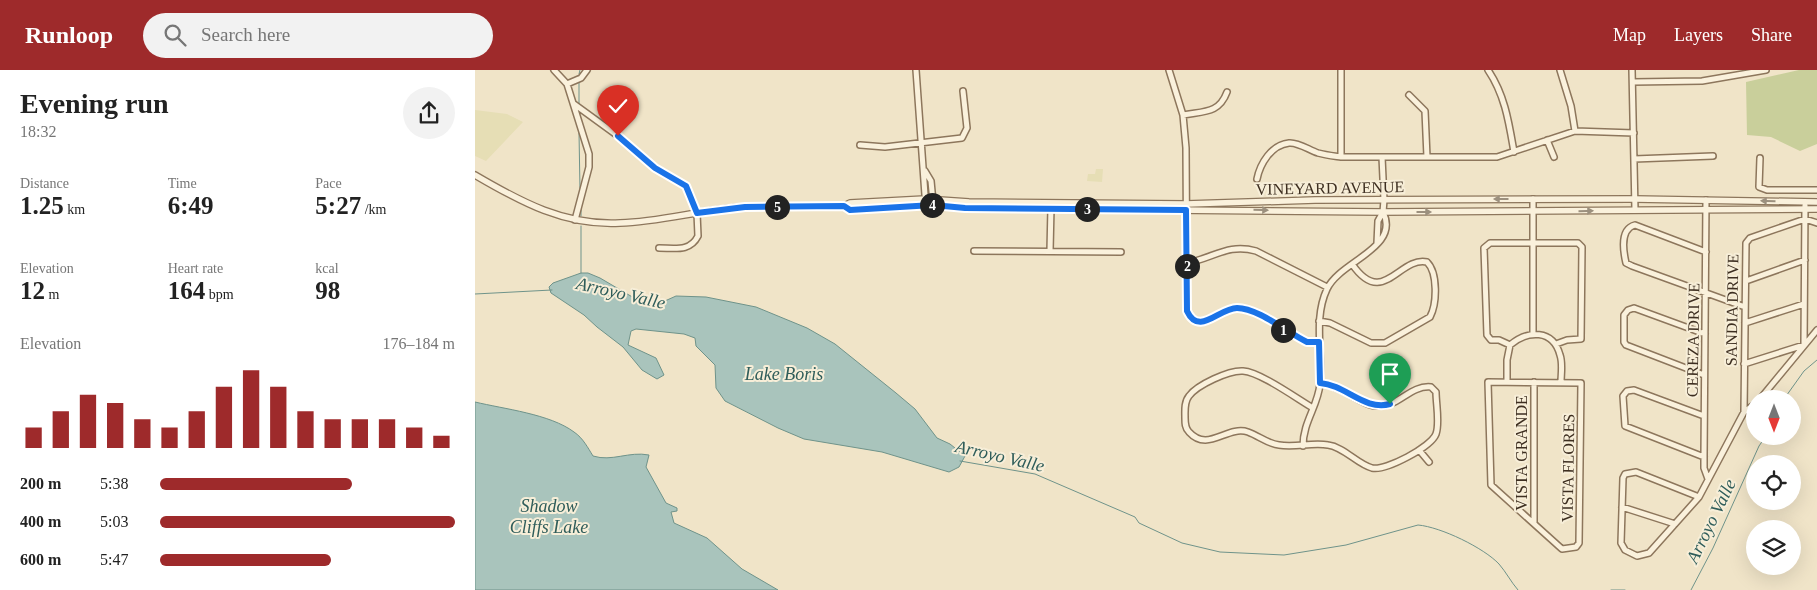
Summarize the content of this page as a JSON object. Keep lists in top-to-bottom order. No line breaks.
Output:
{"streets":{"street":["VINEYARD AVENUE","SANDIA DRIVE","CEREZA DRIVE","VISTA GRANDE","VISTA FLORES"]},"crossings":[["VINEYARD AVENUE","CEREZA DRIVE"],["VISTA GRANDE","VISTA FLORES"]],"water":["Arroyo Valle","Lake Boris","Shadow Cliffs Lake"],"north":"bottom","page":{"header":"Runloop","search":"Search here","nav":["Map","Layers","Share"],"heading":["Evening run","18:32"],"stats":[["Distance","1.25 km"],["Time","6:49"],["Pace","5:27 /km"],["Elevation","12 m"],["Heart rate","164 bpm"],["kcal","98"]],"pins":["4","5","3","2","1"],"chart":["Elevation","176–184 m"],"list":[{"name":"200 m","note":"5:38"},{"name":"400 m","note":"5:03"},{"name":"600 m","note":"5:47"}]}}
